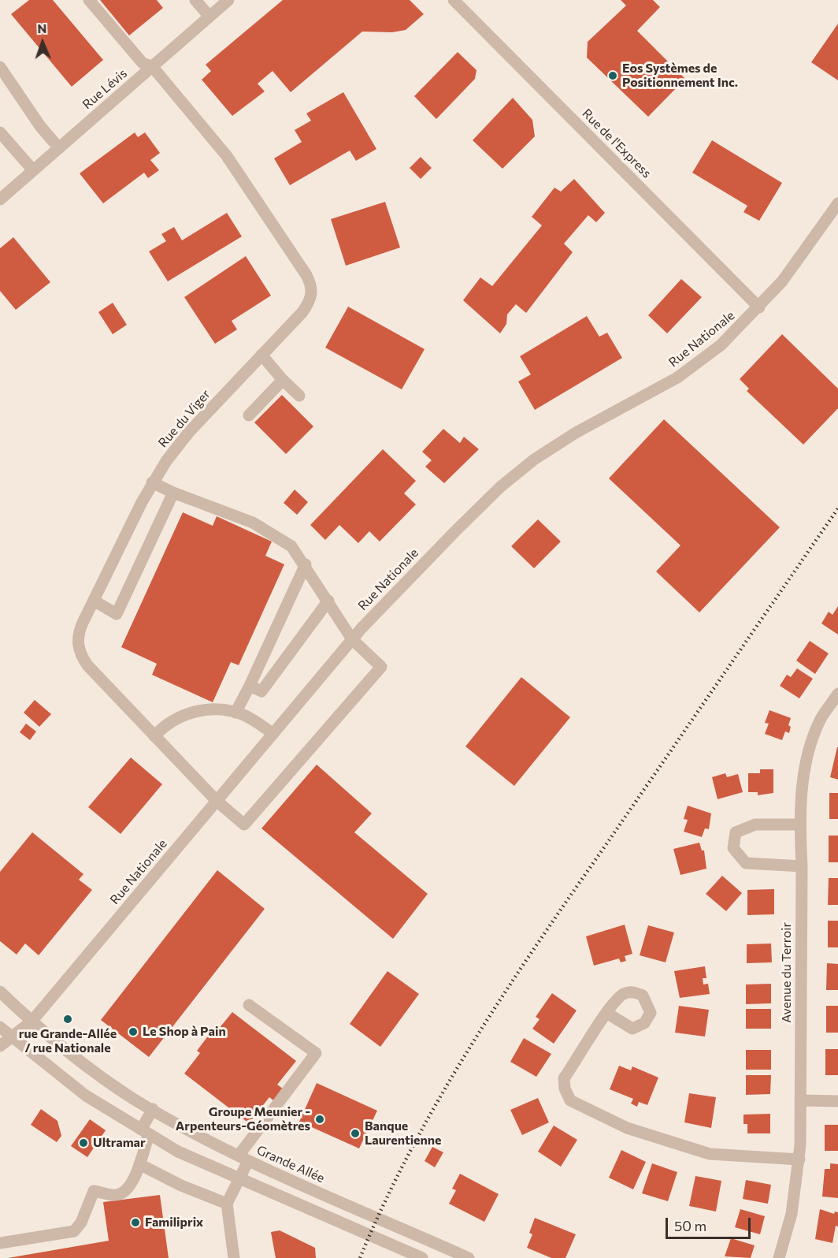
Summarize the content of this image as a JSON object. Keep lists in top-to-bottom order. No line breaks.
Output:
{"streets":{"street":["Rue Lévis","Rue de l'Express","Rue Nationale","Rue du Viger","Avenue du Terroir","Grande Allée"]},"crossings":[["Rue Lévis","Rue du Viger"],["Rue de l'Express","Rue Nationale"],["Rue Nationale","Rue du Viger"],["Rue Nationale","Grande Allée"]],"places":["Eos Systèmes de Positionnement Inc.","rue Grande-Allée / rue Nationale","Le Shop à Pain","Groupe Meunier - Arpenteurs-Géomètres","Banque Laurentienne","Ultramar","Familiprix"],"scale_bar":"50 m","north":"top"}
